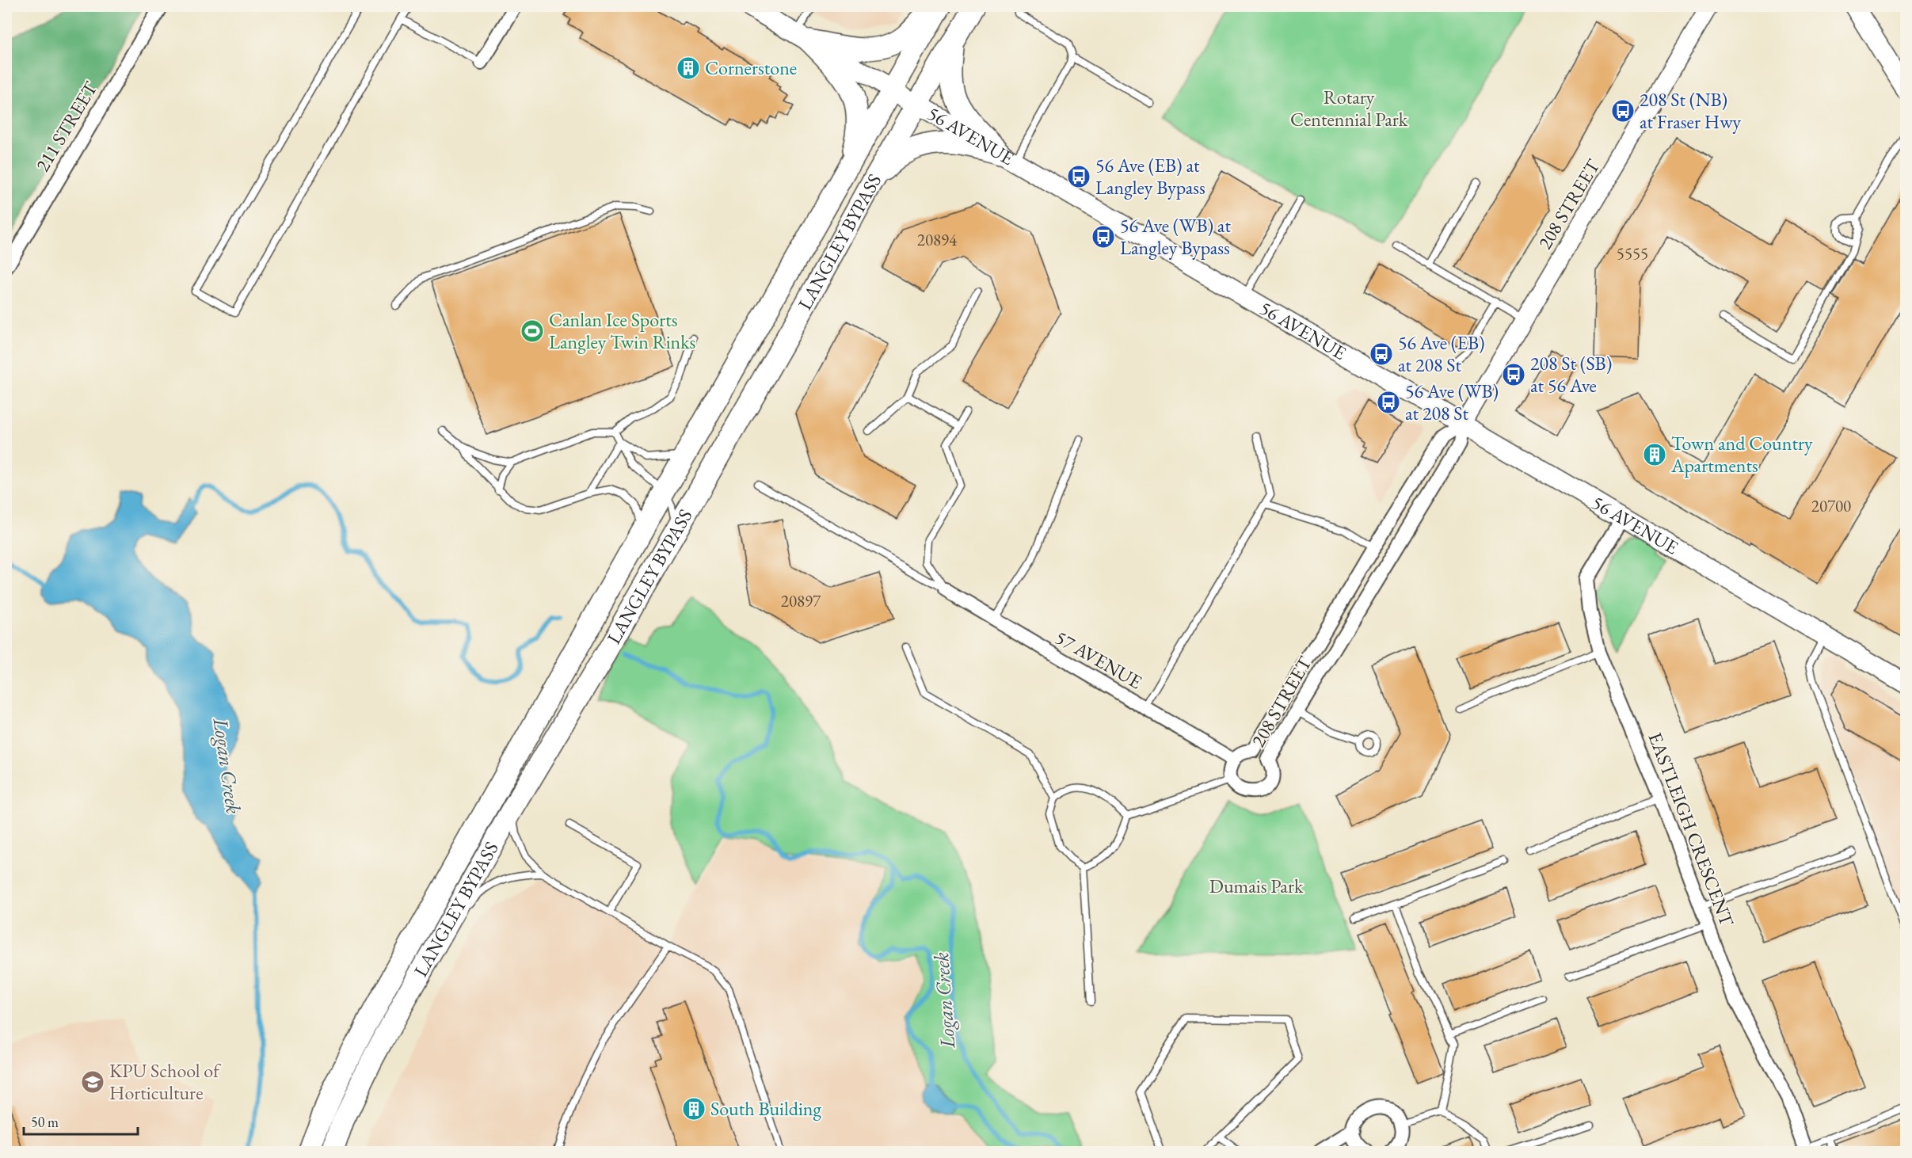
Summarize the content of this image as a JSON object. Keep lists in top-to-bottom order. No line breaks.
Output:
{"streets":{"main road":["56 AVENUE","LANGLEY BYPASS"],"street":["211 STREET","208 STREET","57 AVENUE","EASTLEIGH CRESCENT"]},"crossings":[["56 AVENUE","208 STREET"],["56 AVENUE","LANGLEY BYPASS"],["56 AVENUE","EASTLEIGH CRESCENT"],["208 STREET","57 AVENUE"]],"water":["Logan Creek"],"parks":["Rotary Centennial Park","Dumais Park"],"places":{"building":["Cornerstone","Town and Country Apartments","South Building"],"bus stop":["208 St (NB) at Fraser Hwy","56 Ave (EB) at Langley Bypass","56 Ave (WB) at Langley Bypass","56 Ave (EB) at 208 St","208 St (SB) at 56 Ave","56 Ave (WB) at 208 St"],"sports":["Canlan Ice Sports Langley Twin Rinks"],"school or university":["KPU School of Horticulture"]},"house_numbers":["20894","5555","20700","20897"],"scale_bar":"50 m"}
